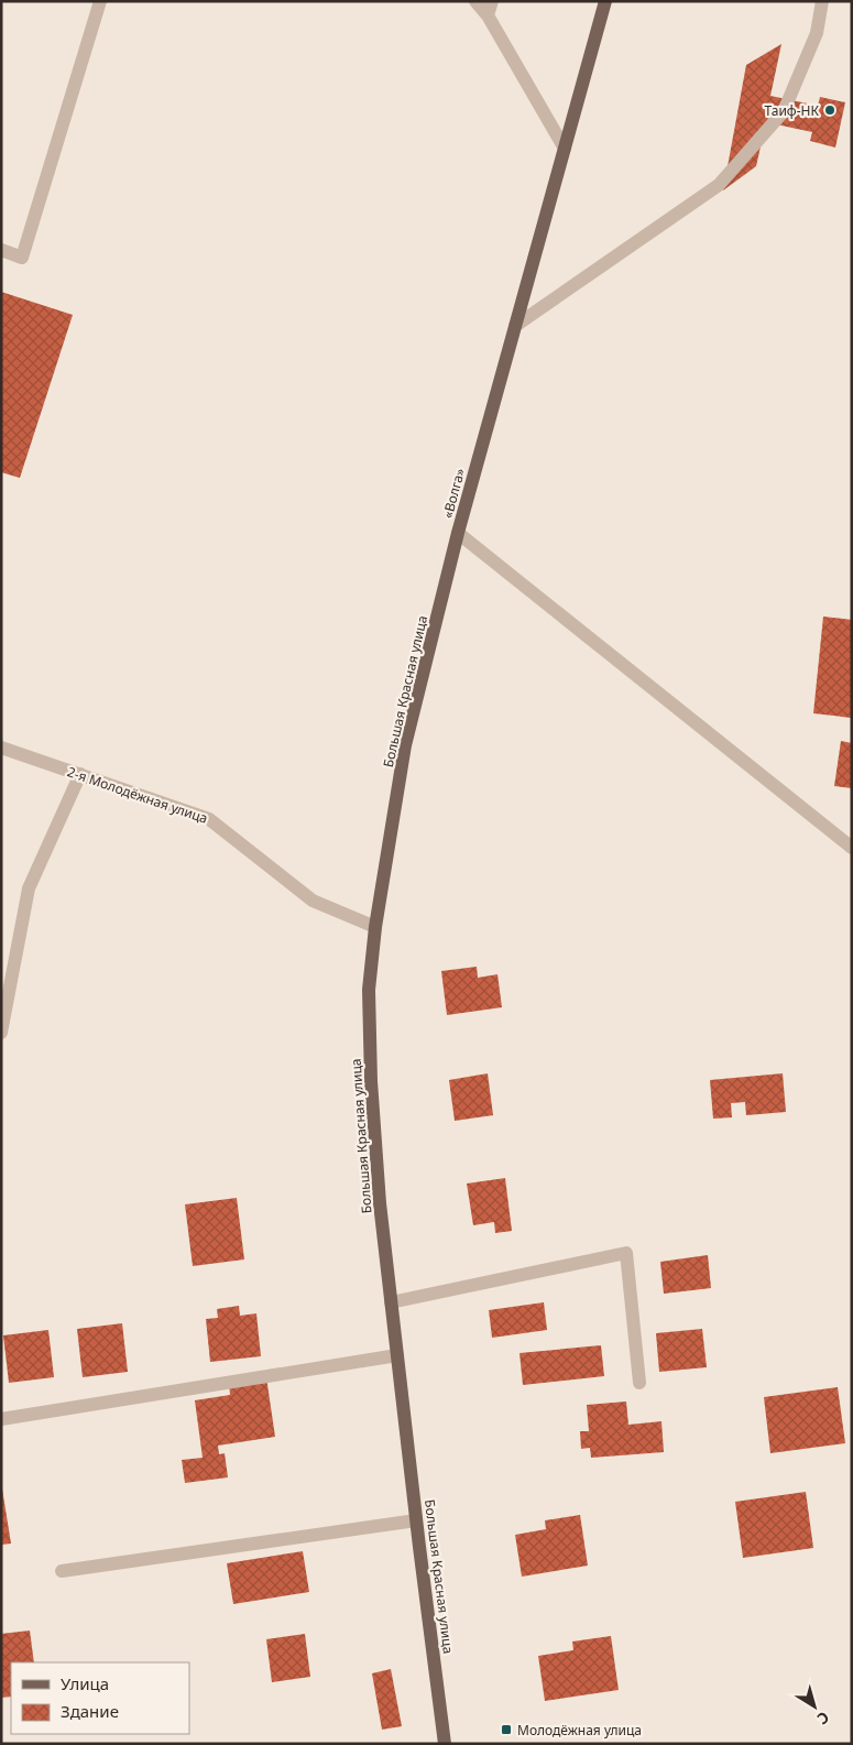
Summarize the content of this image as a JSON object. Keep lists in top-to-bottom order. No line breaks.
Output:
{"streets":{"main road":["«Волга»","Большая Красная улица"],"street":["2-я Молодёжная улица"]},"crossings":[["«Волга»","Большая Красная улица"],["Большая Красная улица","2-я Молодёжная улица"]],"places":{"other":["Таиф-НК"],"transit":["Молодёжная улица"]},"legend":["Улица","Здание"],"north":"bottom right"}
